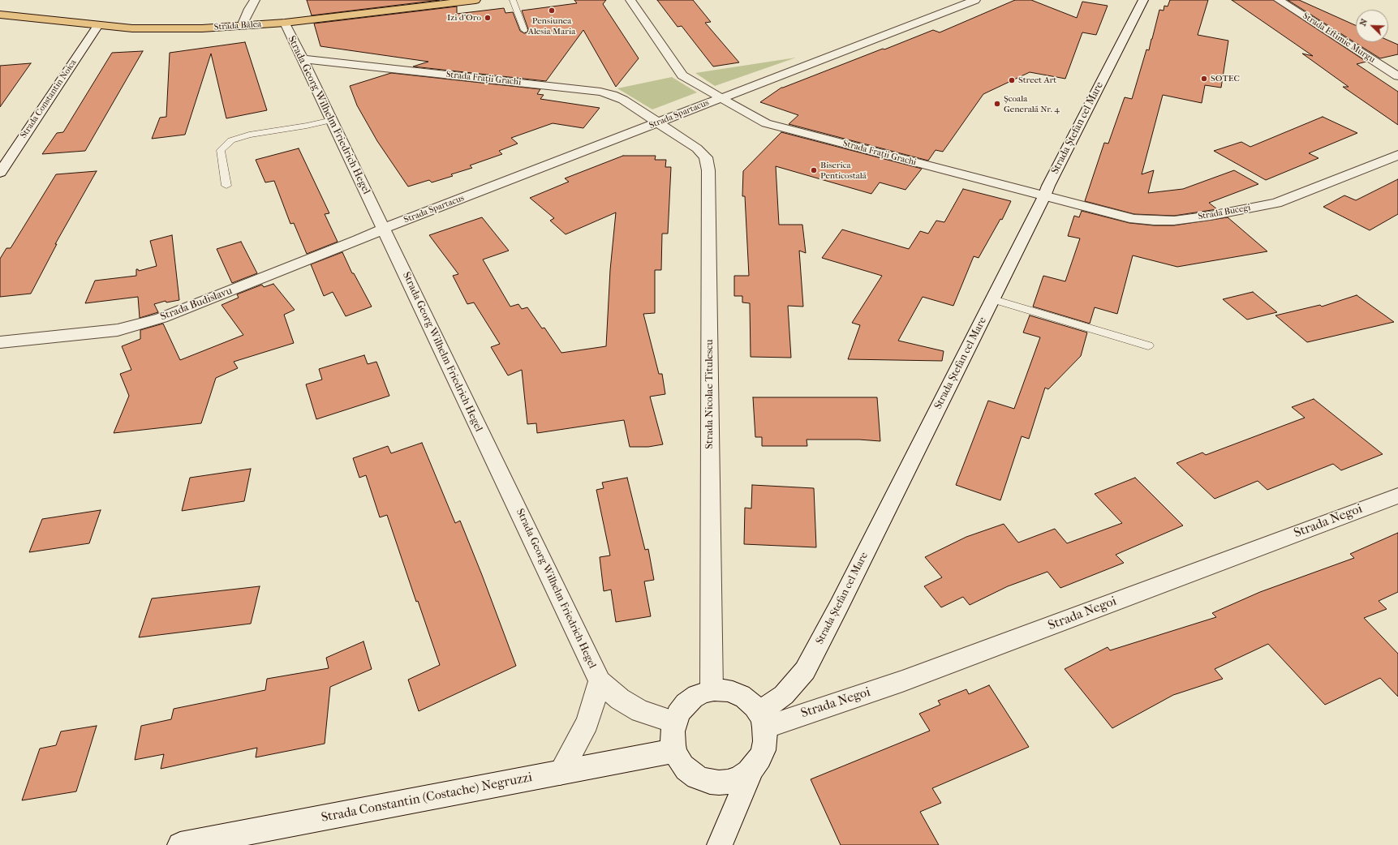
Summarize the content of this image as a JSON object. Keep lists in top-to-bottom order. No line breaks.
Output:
{"streets":{"main road":["Strada Bâlea"],"street":["Strada Eftimie Murgu","Strada Frații Grachi","Strada Constantin Noica","Strada Spartacus","Strada Georg Wilhelm Friedrich Hegel","Strada Ștefan cel Mare","Strada Bucegi","Strada Budislavu","Strada Nicolae Titulescu","Strada Negoi","Strada Constantin (Costache) Negruzzi"]},"crossings":[["Strada Bâlea","Strada Constantin Noica"],["Strada Bâlea","Strada Georg Wilhelm Friedrich Hegel"],["Strada Frații Grachi","Strada Spartacus"],["Strada Frații Grachi","Strada Georg Wilhelm Friedrich Hegel"],["Strada Frații Grachi","Strada Ștefan cel Mare"],["Strada Frații Grachi","Strada Bucegi"],["Strada Frații Grachi","Strada Nicolae Titulescu"],["Strada Spartacus","Strada Georg Wilhelm Friedrich Hegel"],["Strada Spartacus","Strada Budislavu"],["Strada Spartacus","Strada Nicolae Titulescu"],["Strada Georg Wilhelm Friedrich Hegel","Strada Ștefan cel Mare"],["Strada Georg Wilhelm Friedrich Hegel","Strada Budislavu"],["Strada Georg Wilhelm Friedrich Hegel","Strada Nicolae Titulescu"],["Strada Georg Wilhelm Friedrich Hegel","Strada Negoi"],["Strada Georg Wilhelm Friedrich Hegel","Strada Constantin (Costache) Negruzzi"],["Strada Ștefan cel Mare","Strada Bucegi"],["Strada Ștefan cel Mare","Strada Nicolae Titulescu"],["Strada Ștefan cel Mare","Strada Negoi"],["Strada Ștefan cel Mare","Strada Constantin (Costache) Negruzzi"],["Strada Nicolae Titulescu","Strada Negoi"],["Strada Nicolae Titulescu","Strada Constantin (Costache) Negruzzi"],["Strada Negoi","Strada Constantin (Costache) Negruzzi"]],"places":["Pensiunea Alesia Maria","Izi d'Oro","SOTEC","Street Art","Școala Generală Nr. 4","Biserica Penticostală"],"north":"top left"}
